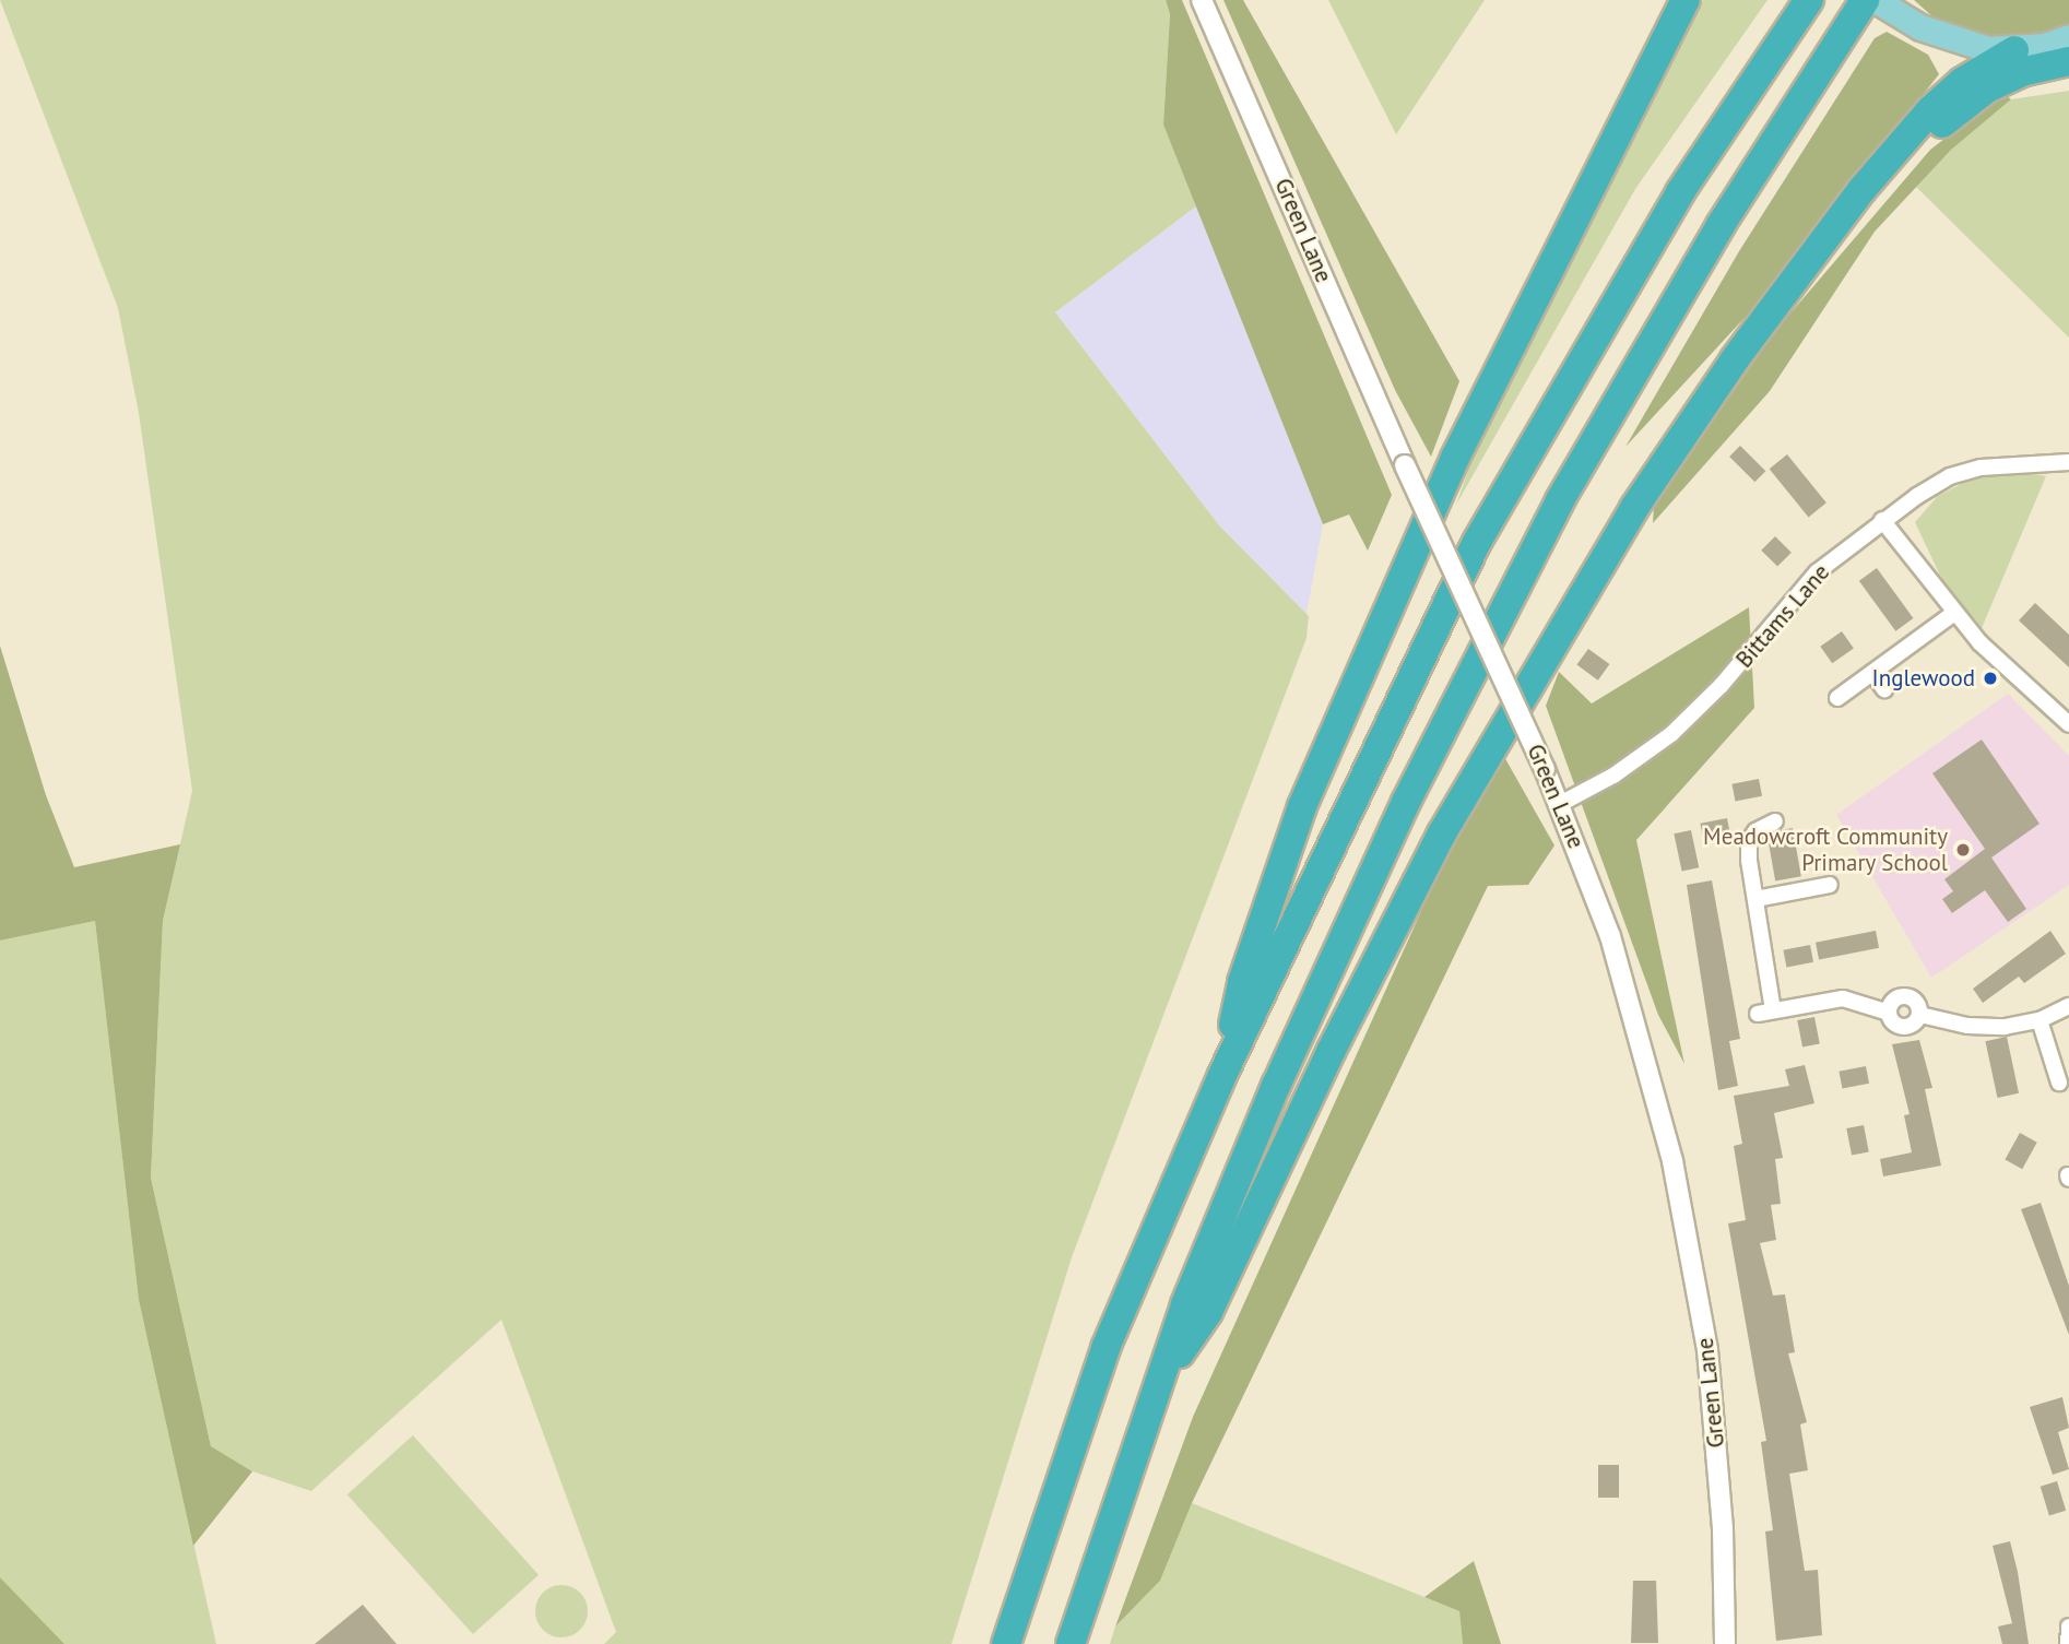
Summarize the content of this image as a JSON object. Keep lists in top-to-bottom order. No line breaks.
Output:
{"streets":{"street":["Green Lane","Bittams Lane"]},"crossings":[["Green Lane","Bittams Lane"]],"places":["Inglewood","Meadowcroft Community Primary School"]}
